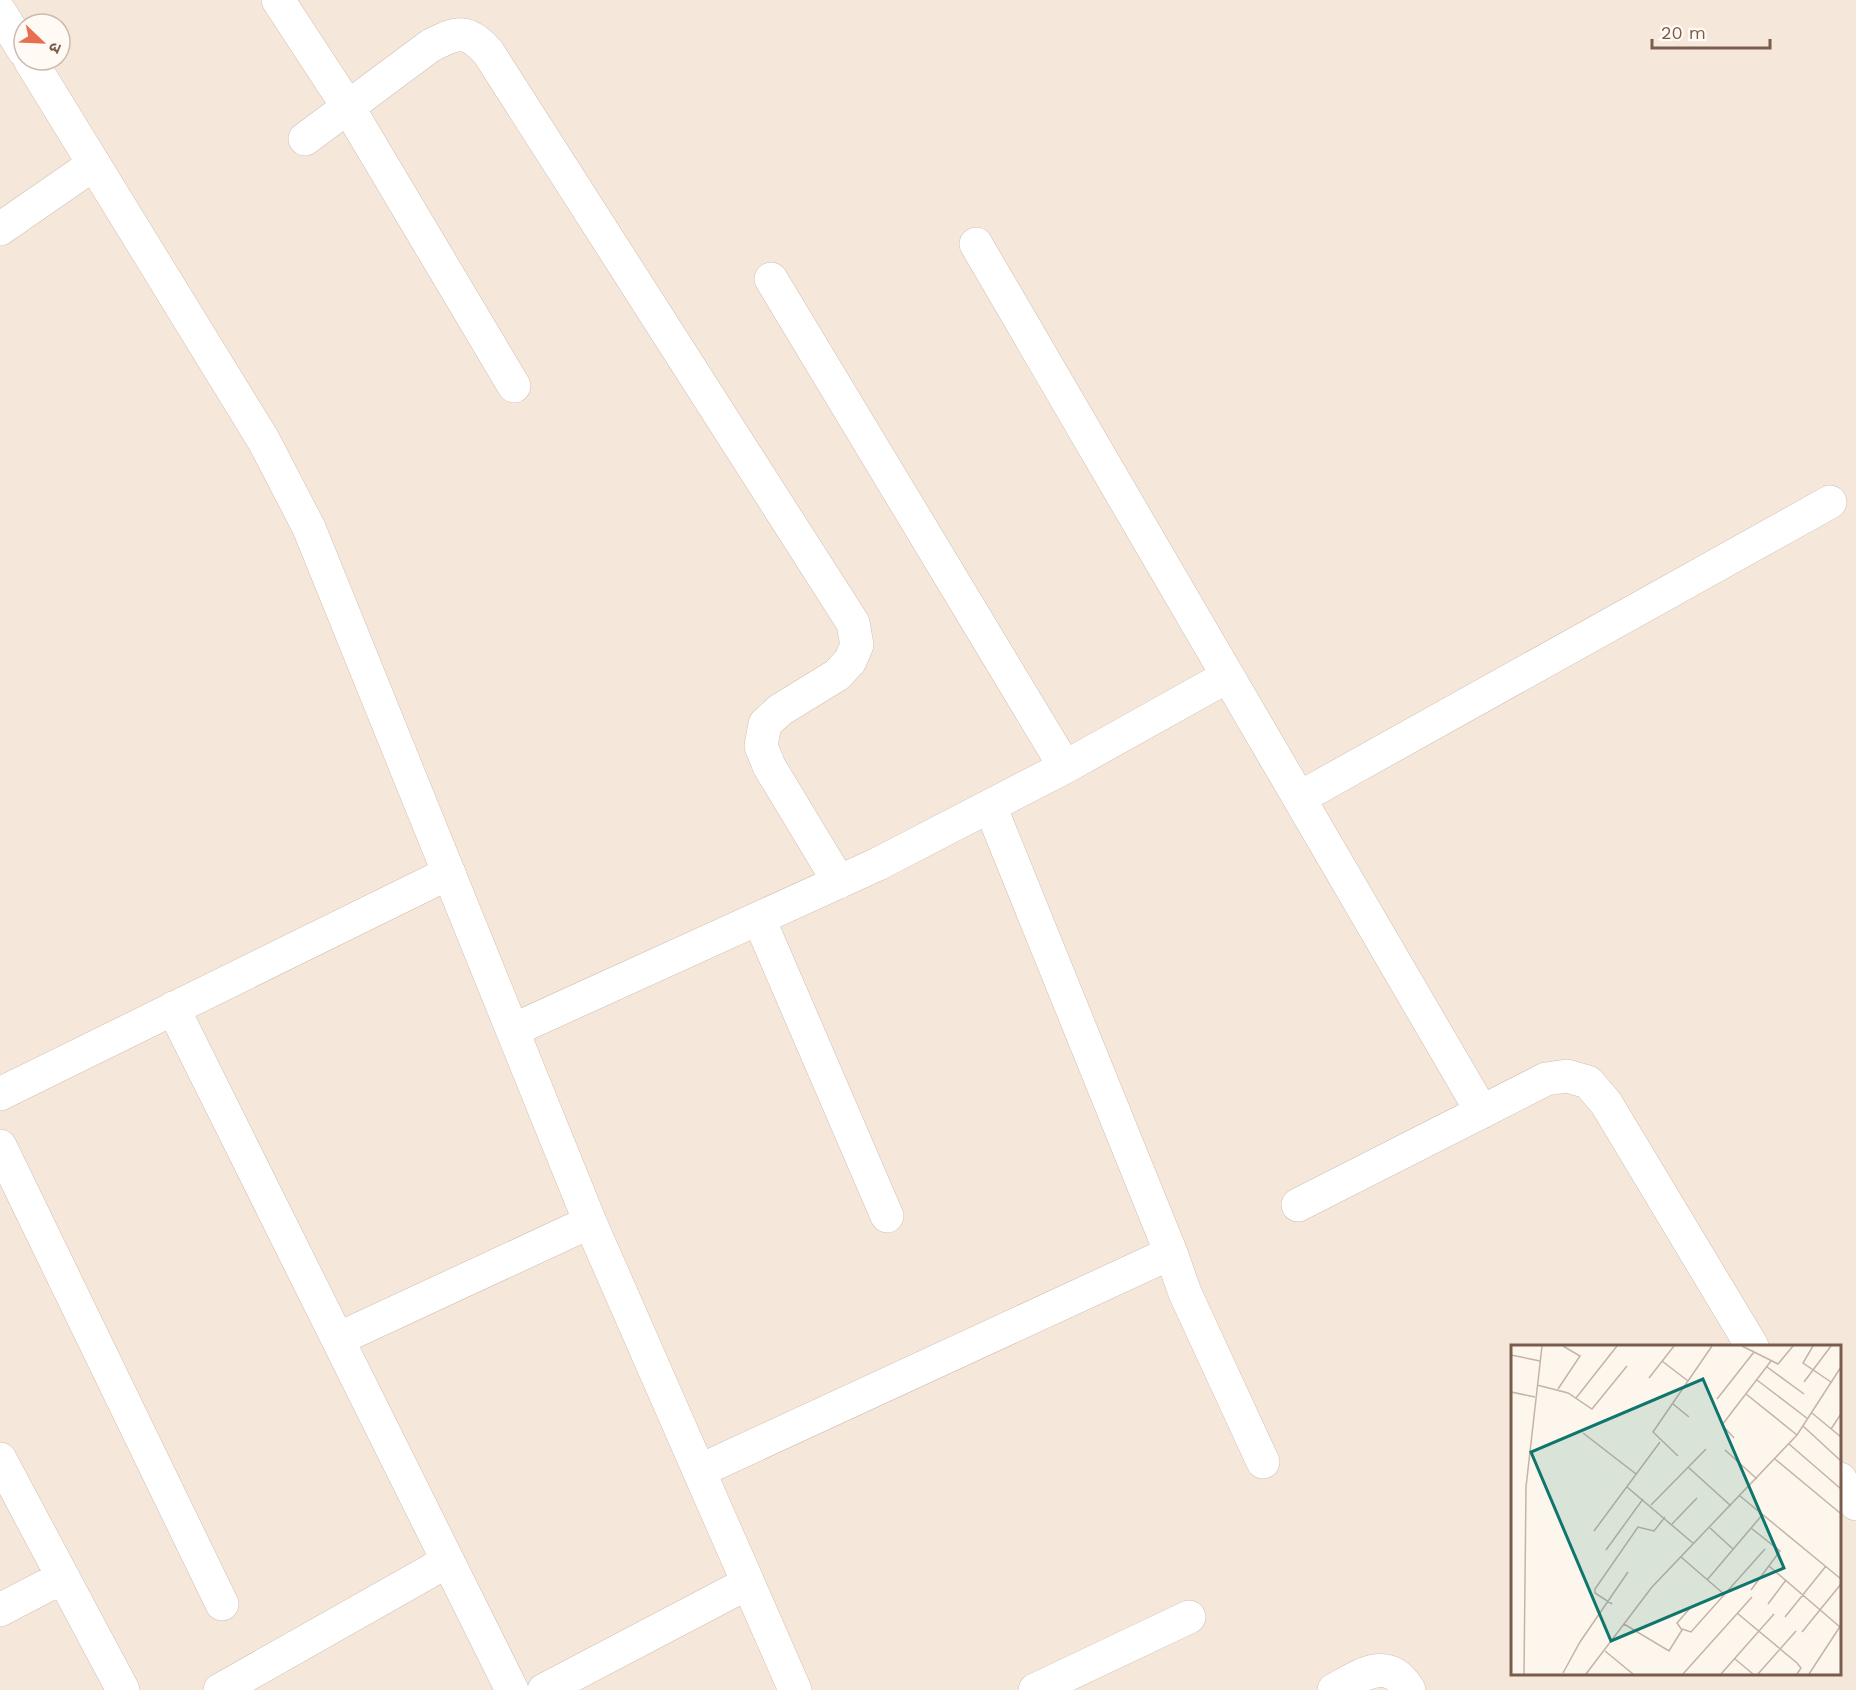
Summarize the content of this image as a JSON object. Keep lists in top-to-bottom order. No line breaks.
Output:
{"scale_bar":"20 m","north":"bottom right"}
